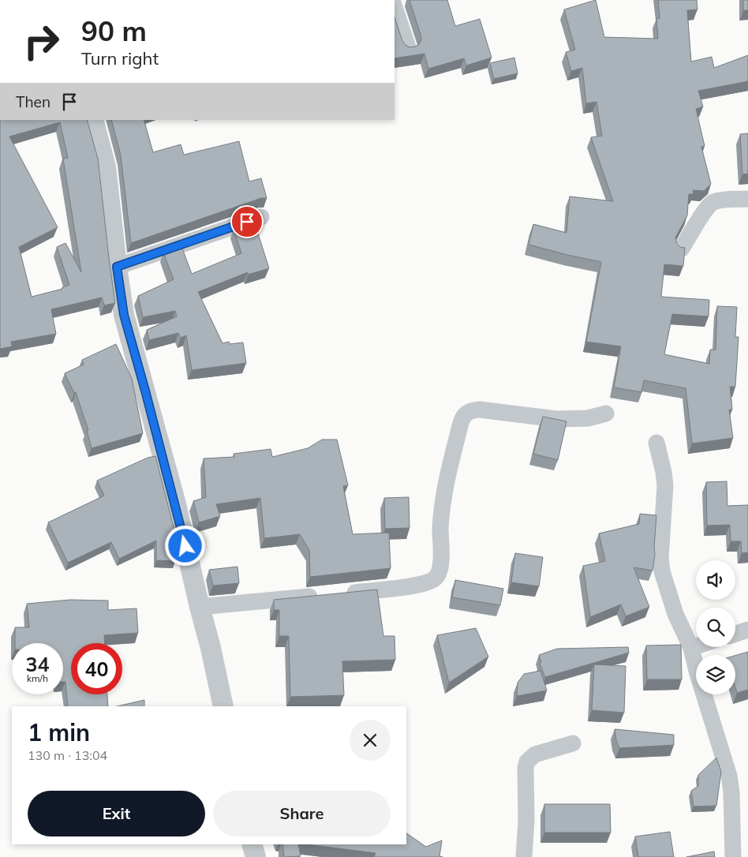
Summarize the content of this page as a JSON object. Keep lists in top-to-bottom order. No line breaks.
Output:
{"page":{"turn":["90 m","Turn right"],"then":"Then","speed":"34 km/h","limit":"40","heading":["1 min","130 m · 13:04"],"buttons":["Exit","Share"]}}
